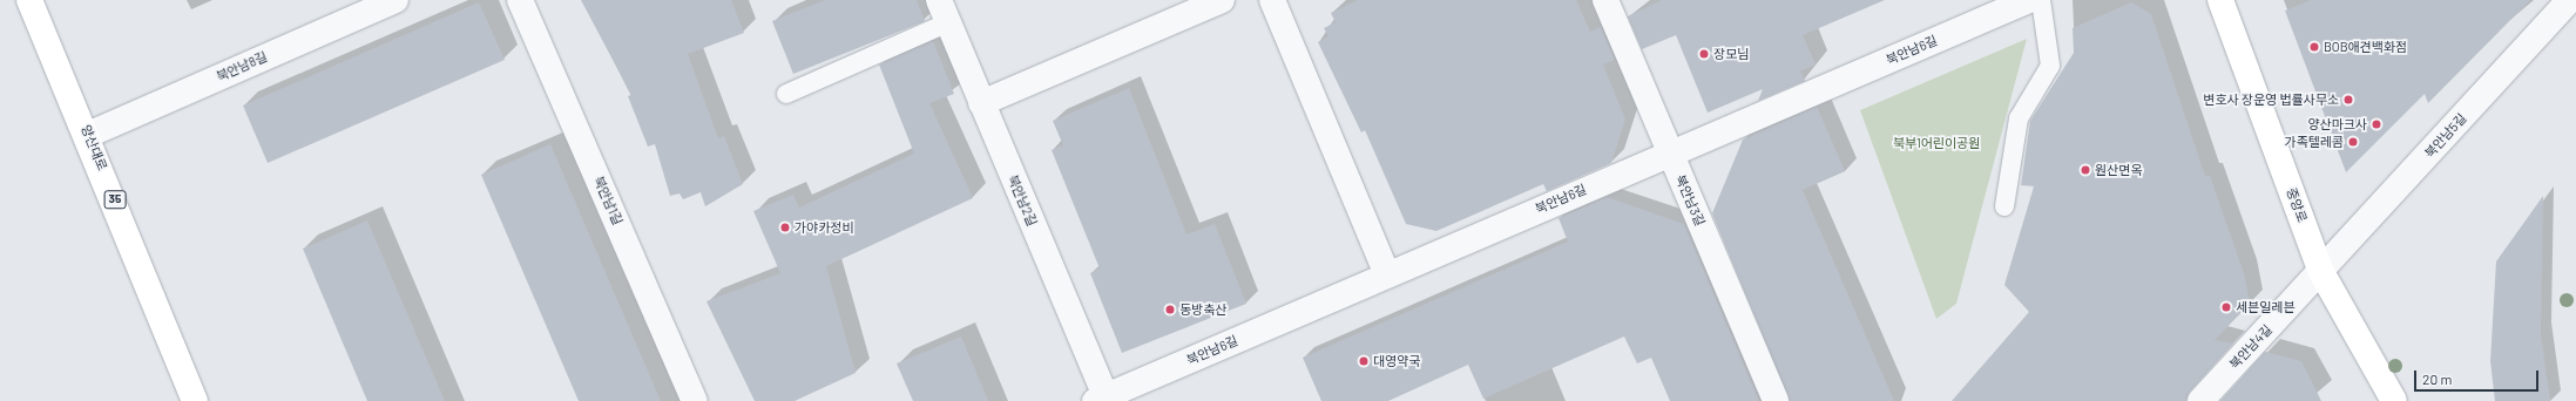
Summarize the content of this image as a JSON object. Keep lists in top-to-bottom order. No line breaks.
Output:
{"streets":{"main road":["양산대로","35","중앙로"],"street":["북안남6길","북안남8길","북안남5길","북안남1길","북안남2길","북안남3길","북안남4길"]},"crossings":[["북안남6길","북안남2길"],["북안남6길","북안남3길"],["북안남8길","양산대로"],["북안남5길","중앙로"],["북안남5길","북안남4길"],["중앙로","북안남4길"]],"parks":["북부1어린이공원"],"places":["BOB애견백화점","장모님","변호사 장운영 법률사무소","양산마크사","가족텔레콤","원산면옥","가야카정비","세븐일레븐","동방축산","대영약국"],"scale_bar":"20 m"}
